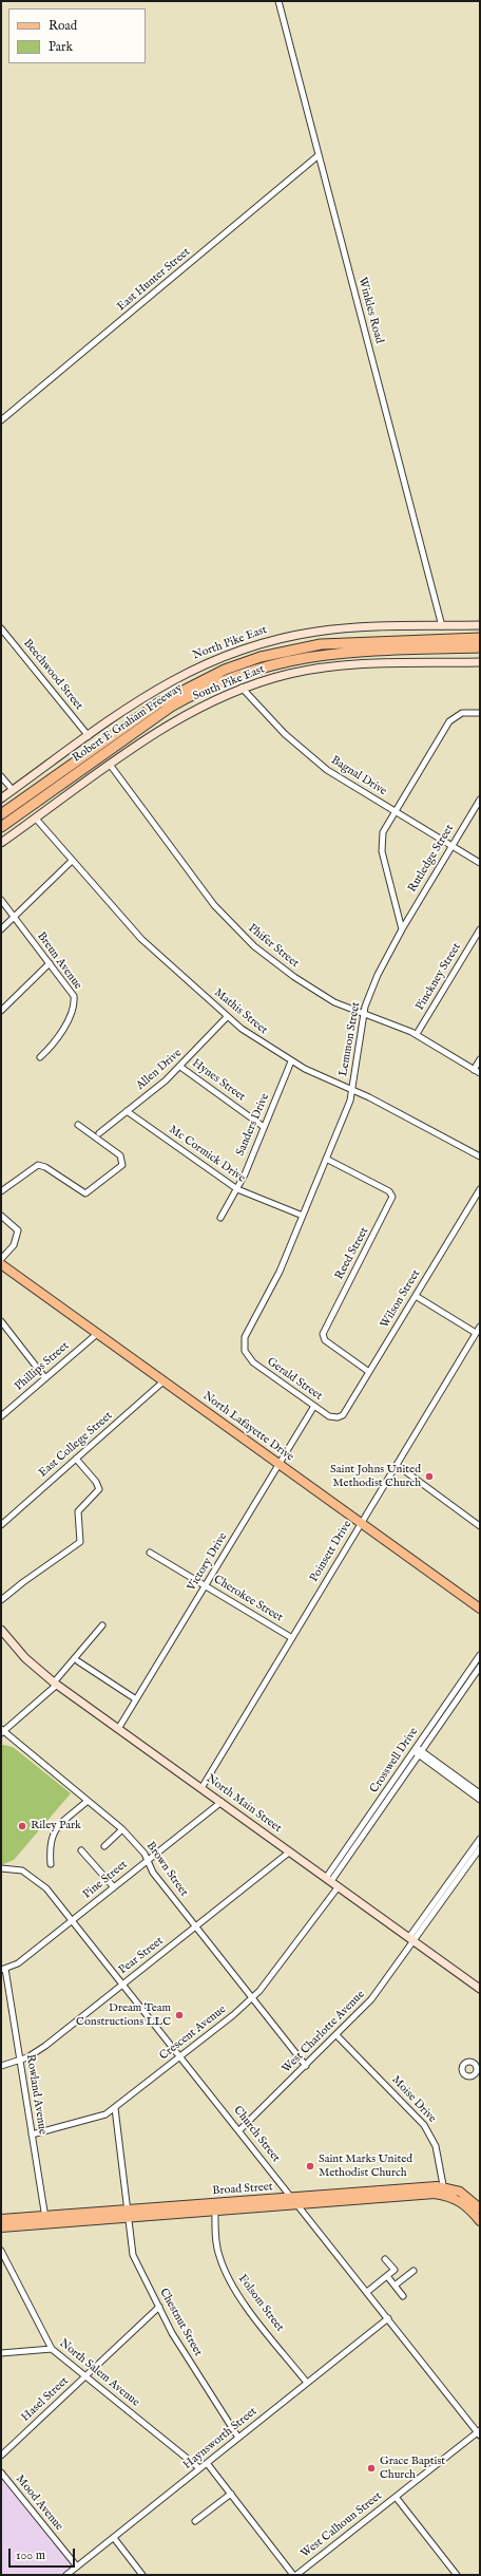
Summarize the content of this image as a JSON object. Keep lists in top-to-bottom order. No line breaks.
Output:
{"streets":{"highway":["Robert E Graham Freeway"],"main road":["North Lafayette Drive","Broad Street"],"street":["East Hunter Street","Winkles Road","North Pike East","Beechwood Street","South Pike East","Bagnal Drive","Rutledge Street","Phifer Street","Breun Avenue","Pinckney Street","Mathis Street","Lemmon Street","Allen Drive","Hynes Street","Sanders Drive","Mc Cormick Drive","Reed Street","Wilson Street","Phillips Street","Gerald Street","East College Street","Poinsett Drive","Victory Drive","Cherokee Street","Crosswell Drive","North Main Street","Brown Street","Pine Street","Pear Street","West Charlotte Avenue","Crescent Avenue","Rowland Avenue","Moise Drive","Church Street","Folsom Street","Chestnut Street","North Salem Avenue","Hasel Street","Haynsworth Street","Mood Avenue","West Calhoun Street"]},"crossings":[["East Hunter Street","Winkles Road"],["Winkles Road","North Pike East"],["North Pike East","Beechwood Street"],["South Pike East","Bagnal Drive"],["South Pike East","Phifer Street"],["South Pike East","Mathis Street"],["Bagnal Drive","Rutledge Street"],["Rutledge Street","Lemmon Street"],["Phifer Street","Pinckney Street"],["Phifer Street","Lemmon Street"],["Mathis Street","Lemmon Street"],["Mathis Street","Allen Drive"],["Mathis Street","Sanders Drive"],["Lemmon Street","Mc Cormick Drive"],["Lemmon Street","Reed Street"],["Lemmon Street","Gerald Street"],["Allen Drive","Hynes Street"],["Allen Drive","Mc Cormick Drive"],["Hynes Street","Sanders Drive"],["Sanders Drive","Mc Cormick Drive"],["Reed Street","Wilson Street"],["Wilson Street","Gerald Street"],["Phillips Street","North Lafayette Drive"],["Gerald Street","Victory Drive"],["North Lafayette Drive","East College Street"],["North Lafayette Drive","Poinsett Drive"],["North Lafayette Drive","Victory Drive"],["Poinsett Drive","Cherokee Street"],["Poinsett Drive","North Main Street"],["Victory Drive","Cherokee Street"],["Victory Drive","North Main Street"],["Crosswell Drive","North Main Street"],["North Main Street","Pine Street"],["North Main Street","Pear Street"],["North Main Street","West Charlotte Avenue"],["North Main Street","Crescent Avenue"],["Brown Street","Pine Street"],["Brown Street","Pear Street"],["Brown Street","West Charlotte Avenue"],["Brown Street","Crescent Avenue"],["Pine Street","Rowland Avenue"],["Pine Street","Church Street"],["Pear Street","Rowland Avenue"],["Pear Street","Church Street"],["West Charlotte Avenue","Moise Drive"],["West Charlotte Avenue","Church Street"],["Crescent Avenue","Rowland Avenue"],["Crescent Avenue","Church Street"],["Rowland Avenue","Broad Street"],["Moise Drive","Broad Street"],["Church Street","Broad Street"],["Church Street","Haynsworth Street"],["Church Street","West Calhoun Street"],["Broad Street","Folsom Street"],["Broad Street","Chestnut Street"],["Folsom Street","Haynsworth Street"],["Chestnut Street","Hasel Street"],["Chestnut Street","Haynsworth Street"],["North Salem Avenue","Hasel Street"],["North Salem Avenue","Haynsworth Street"],["Haynsworth Street","Mood Avenue"]],"places":["Saint Johns United Methodist Church","Riley Park","Dream Team Constructions LLC","Saint Marks United Methodist Church","Grace Baptist Church"],"legend":["Road","Park"],"scale_bar":"100 m"}
